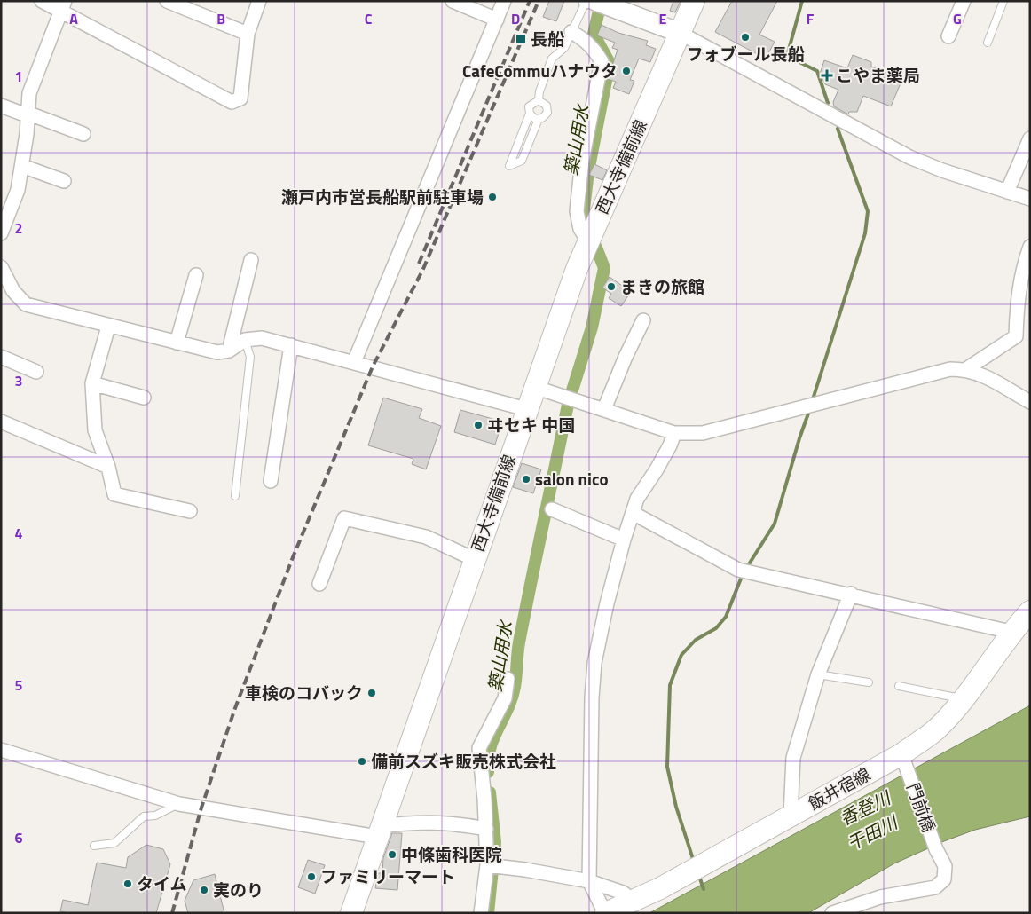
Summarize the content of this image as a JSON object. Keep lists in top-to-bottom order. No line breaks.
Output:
{"streets":{"main road":["西大寺備前線","飯井宿線"],"street":["門前橋"]},"crossings":[["飯井宿線","門前橋"]],"water":["築山用水","香登川","干田川"],"places":{"other":["フォブール長船","CafeCommuハナウタ","瀬戸内市営長船駅前駐車場","まきの旅館","ヰセキ 中国","salon nico","車検のコバック","備前スズキ販売株式会社","中條歯科医院","ファミリーマート","タイム","実のり"],"transit":["長船"],"health":["こやま薬局"]},"grid":{"columns":["A","B","C","D","E","F","G"],"rows":["1","2","3","4","5","6"]}}
